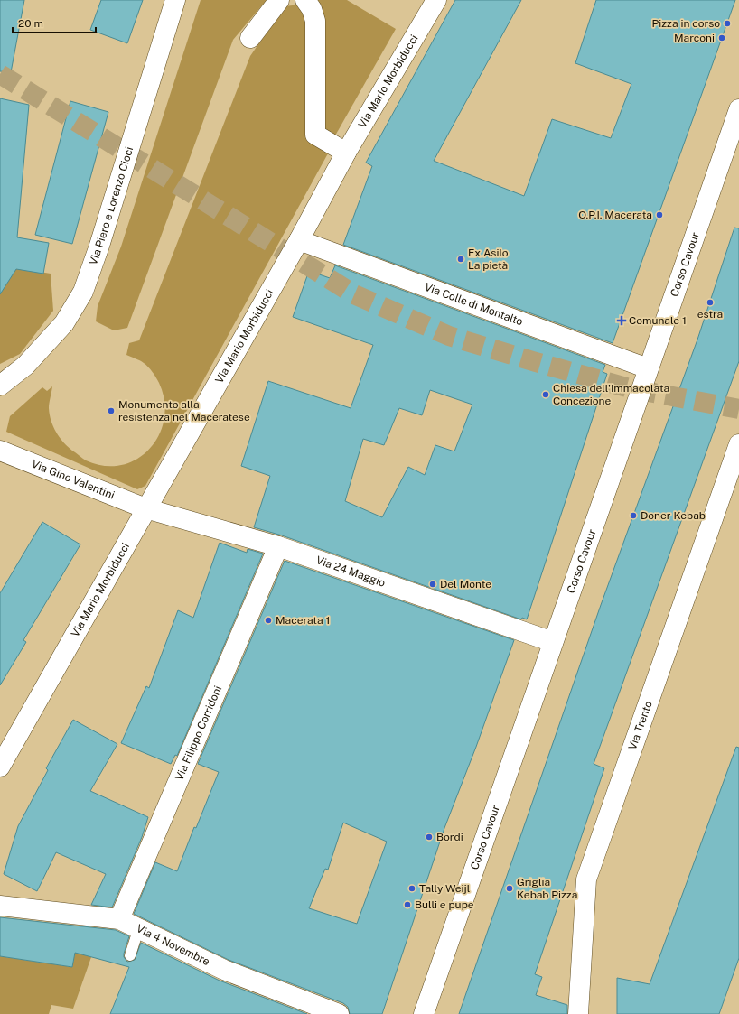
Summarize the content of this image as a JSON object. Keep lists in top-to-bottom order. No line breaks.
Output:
{"streets":{"street":["Via Mario Morbiducci","Via Piero e Lorenzo Cioci","Corso Cavour","Via Colle di Montalto","Via Gino Valentini","Via 24 Maggio","Via Trento","Via Filippo Corridoni","Via 4 Novembre"]},"crossings":[["Via Mario Morbiducci","Via Colle di Montalto"],["Via Mario Morbiducci","Via Gino Valentini"],["Via Mario Morbiducci","Via 24 Maggio"],["Corso Cavour","Via Colle di Montalto"],["Corso Cavour","Via 24 Maggio"],["Via Gino Valentini","Via 24 Maggio"],["Via 24 Maggio","Via Filippo Corridoni"],["Via Filippo Corridoni","Via 4 Novembre"]],"places":{"other":["Pizza in corso","Marconi","O.P.I. Macerata","Ex Asilo La pietà","estra","Chiesa dell'Immacolata Concezione","Monumento alla resistenza nel Maceratese","Doner Kebab","Del Monte","Macerata 1","Bordi","Tally Weijl","Griglia Kebab Pizza","Bulli e pupe"],"health":["Comunale 1"]},"scale_bar":"20 m"}
